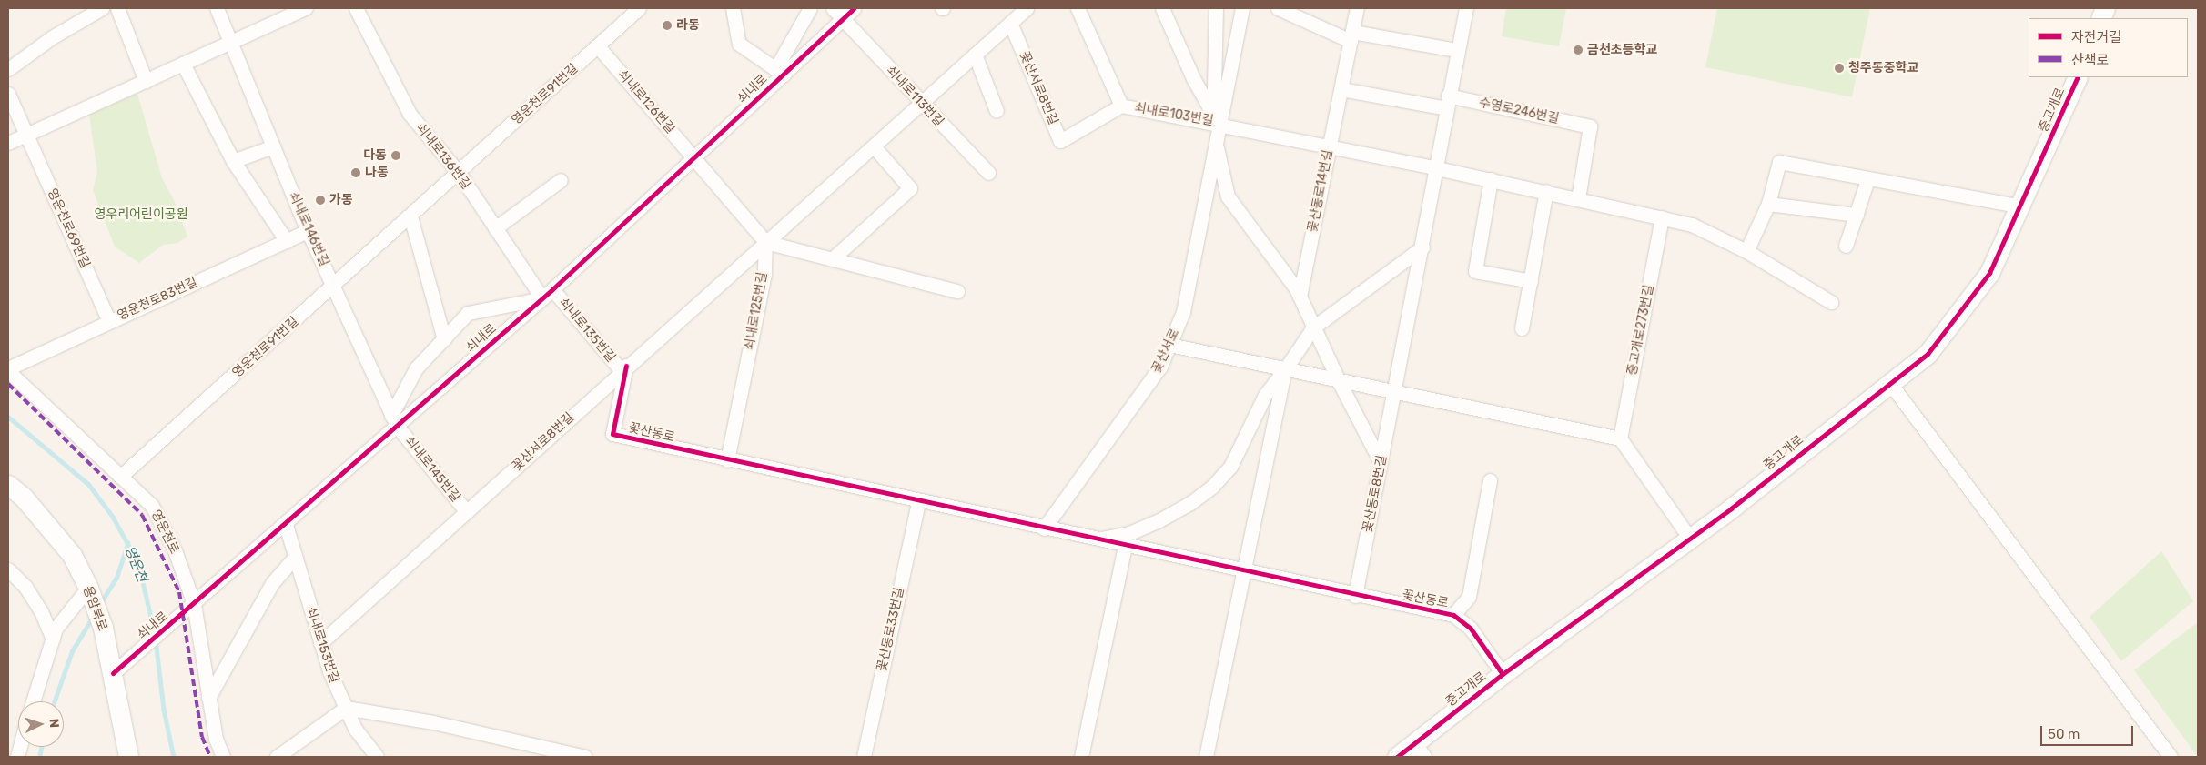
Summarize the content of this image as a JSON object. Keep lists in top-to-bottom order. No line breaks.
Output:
{"streets":{"street":["꽃산서로8번길","쇠내로","영운천로91번길","쇠내로113번길","쇠내로126번길","중고개로","수영로246번길","쇠내로103번길","쇠내로136번길","꽃산동로14번길","영운천로69번길","쇠내로146번길","영운천로83번길","쇠내로125번길","쇠내로135번길","중고개로273번길","꽃산서로","꽃산동로","쇠내로145번길","꽃산동로8번길","영운천로","용암북로","꽃산동로33번길","쇠내로153번길"]},"crossings":[["꽃산서로8번길","쇠내로113번길"],["꽃산서로8번길","쇠내로103번길"],["꽃산서로8번길","쇠내로125번길"],["꽃산서로8번길","쇠내로135번길"],["꽃산서로8번길","꽃산동로"],["꽃산서로8번길","쇠내로145번길"],["꽃산서로8번길","쇠내로153번길"],["쇠내로","쇠내로113번길"],["쇠내로","쇠내로126번길"],["쇠내로","쇠내로136번길"],["쇠내로","쇠내로146번길"],["쇠내로","쇠내로135번길"],["쇠내로","쇠내로145번길"],["쇠내로","영운천로"],["쇠내로","용암북로"],["쇠내로","쇠내로153번길"],["영운천로91번길","쇠내로126번길"],["영운천로91번길","쇠내로136번길"],["영운천로91번길","쇠내로146번길"],["영운천로91번길","영운천로"],["중고개로","꽃산동로"],["수영로246번길","꽃산동로14번길"],["쇠내로103번길","꽃산서로"],["쇠내로136번길","쇠내로135번길"],["꽃산동로14번길","꽃산서로"],["영운천로69번길","영운천로83번길"],["쇠내로146번길","영운천로83번길"],["쇠내로146번길","쇠내로145번길"],["영운천로83번길","영운천로"],["쇠내로125번길","꽃산동로"],["쇠내로135번길","꽃산동로"],["꽃산서로","꽃산동로"],["꽃산동로","꽃산동로8번길"],["꽃산동로","꽃산동로33번길"]],"water":["영운천"],"parks":["영우리어린이공원"],"places":["라동","금천초등학교","청주동중학교","다동","나동","가동"],"legend":["자전거길","산책로"],"scale_bar":"50 m","north":"right"}
